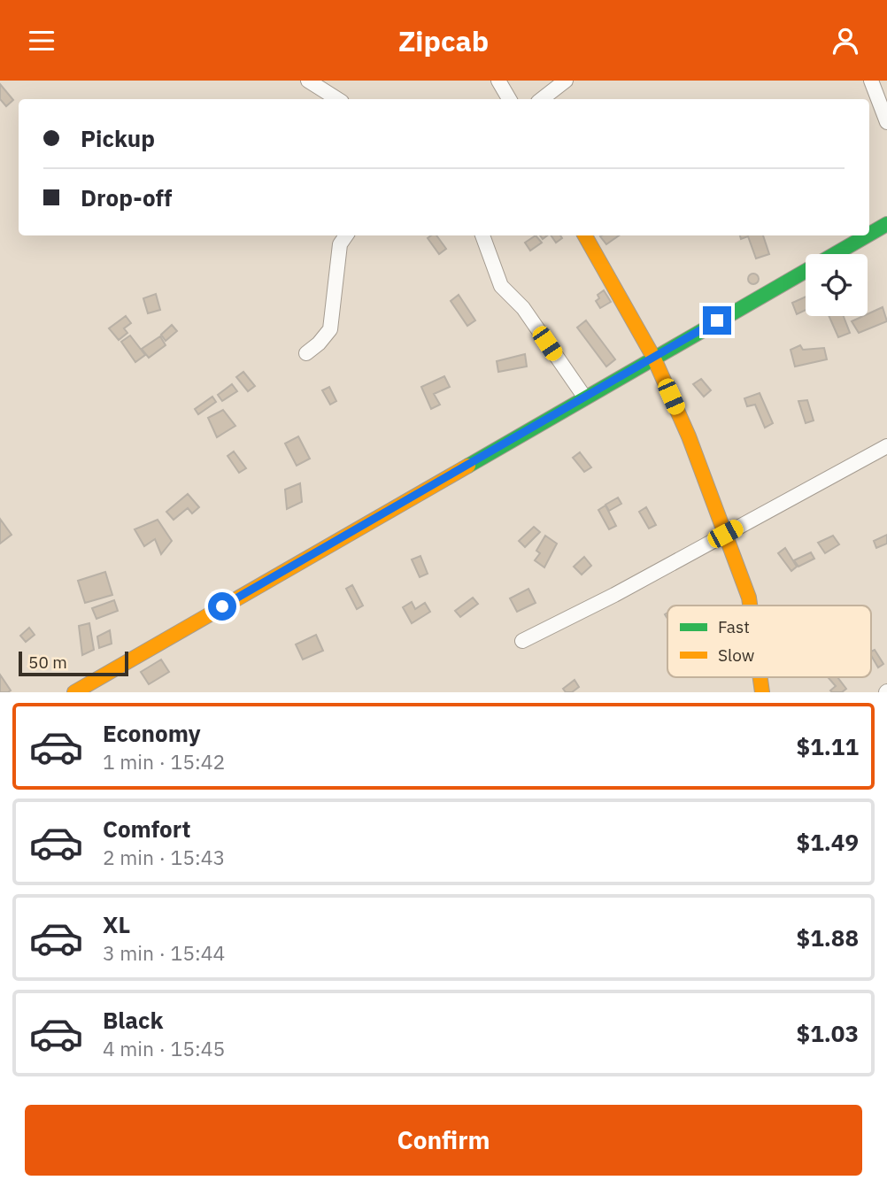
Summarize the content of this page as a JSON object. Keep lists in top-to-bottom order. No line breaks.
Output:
{"legend":["Fast","Slow"],"scale_bar":"50 m","page":{"header":"Zipcab","banner":["Pickup","Drop-off"],"scale":"50 m","list":[{"name":"Economy","note":"1 min · 15:42","value":"$1.11"},{"name":"Comfort","note":"2 min · 15:43","value":"$1.49"},{"name":"XL","note":"3 min · 15:44","value":"$1.88"},{"name":"Black","note":"4 min · 15:45","value":"$1.03"}],"buttons":"Confirm"}}
